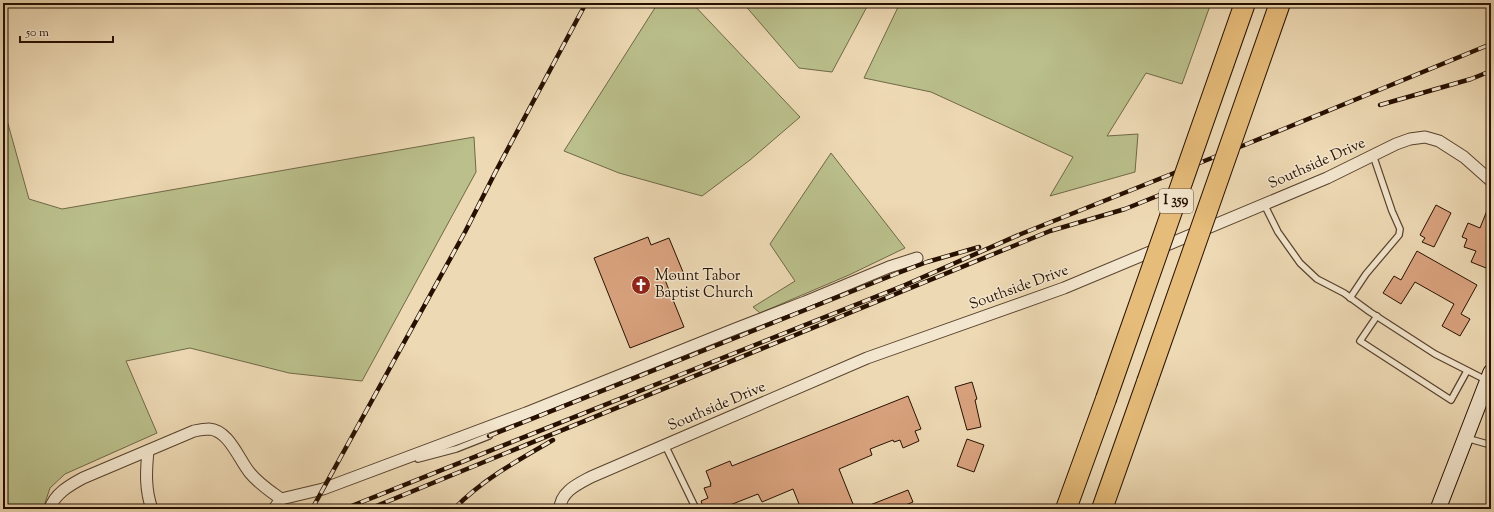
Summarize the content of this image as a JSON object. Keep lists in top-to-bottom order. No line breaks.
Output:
{"streets":{"highway":["I 359"],"street":["Southside Drive"]},"places":{"church":["Mount Tabor Baptist Church"]},"scale_bar":"50 m"}
